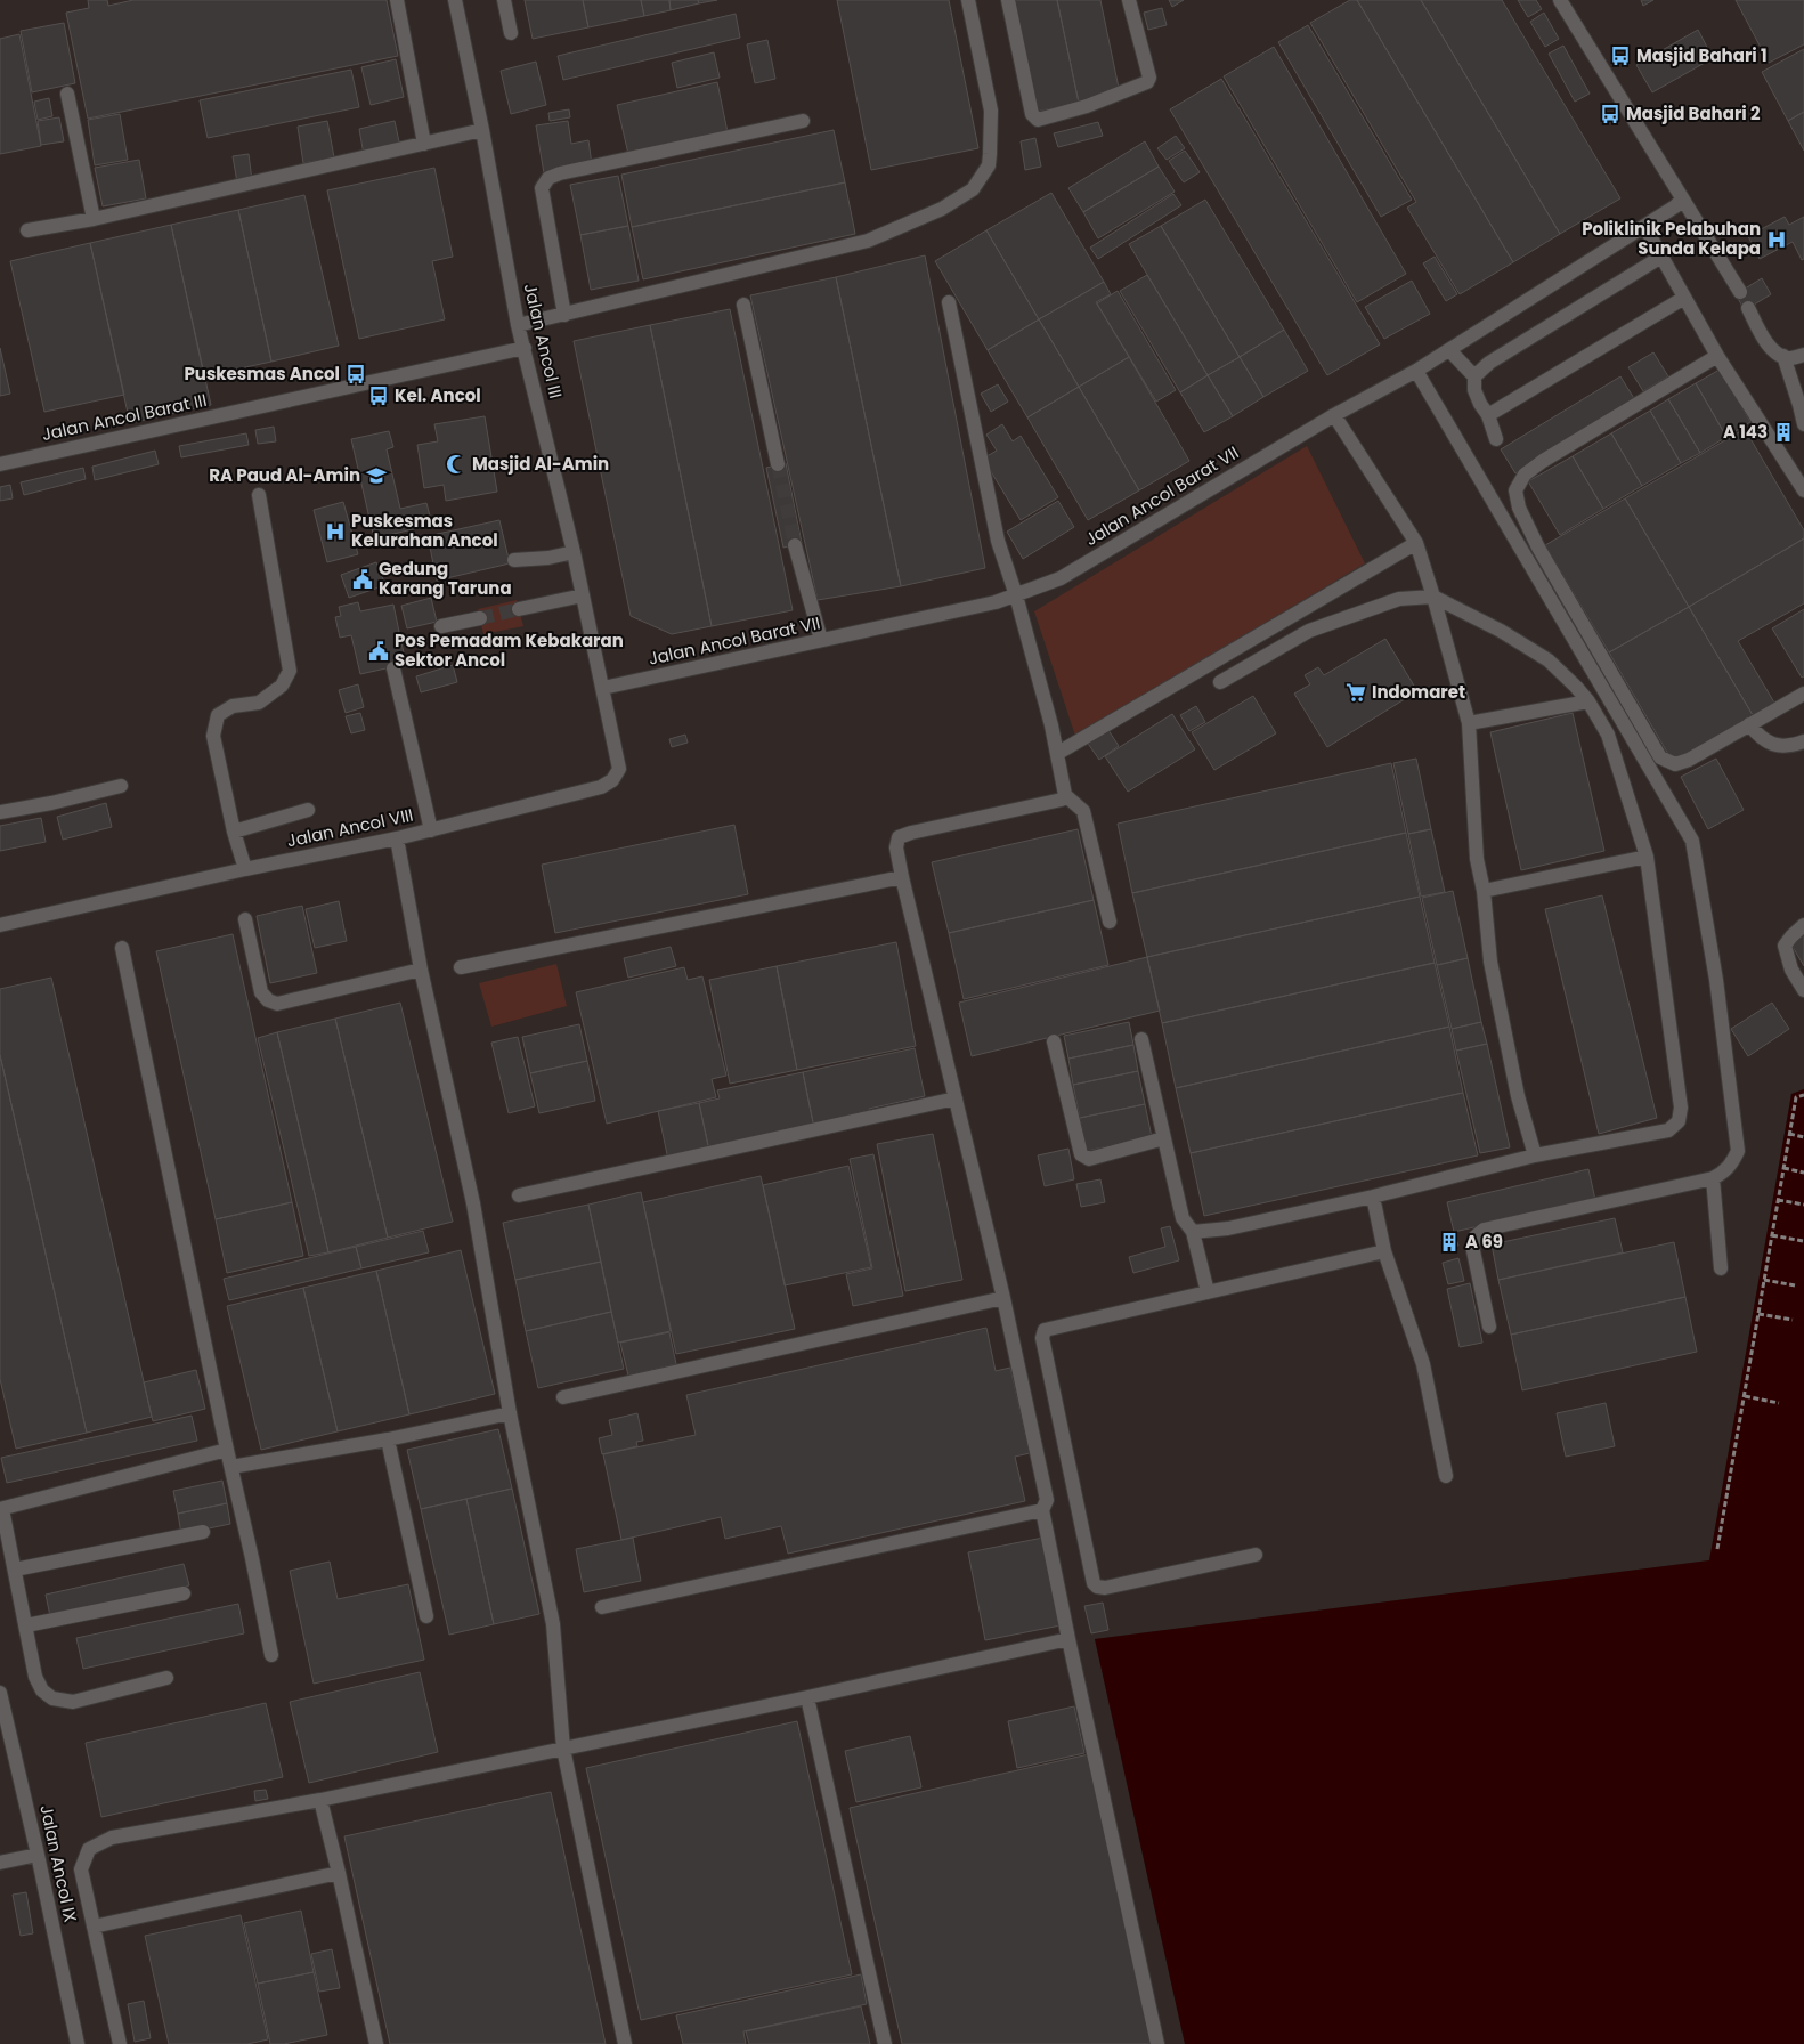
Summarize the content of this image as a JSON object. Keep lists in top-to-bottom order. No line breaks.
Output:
{"streets":{"street":["Jalan Ancol III","Jalan Ancol Barat III","Jalan Ancol Barat VII","Jalan Ancol VIII","Jalan Ancol IX"]},"crossings":[["Jalan Ancol III","Jalan Ancol Barat III"],["Jalan Ancol III","Jalan Ancol Barat VII"],["Jalan Ancol III","Jalan Ancol VIII"],["Jalan Ancol Barat VII","Jalan Ancol VIII"]],"places":{"bus stop":["Masjid Bahari 1","Masjid Bahari 2","Puskesmas Ancol","Kel. Ancol"],"hospital":["Poliklinik Pelabuhan Sunda Kelapa","Puskesmas Kelurahan Ancol"],"building":["A 143","A 69"],"mosque":["Masjid Al-Amin"],"school or university":["RA Paud Al-Amin"],"public building":["Gedung Karang Taruna","Pos Pemadam Kebakaran Sektor Ancol"],"supermarket":["Indomaret"]}}
